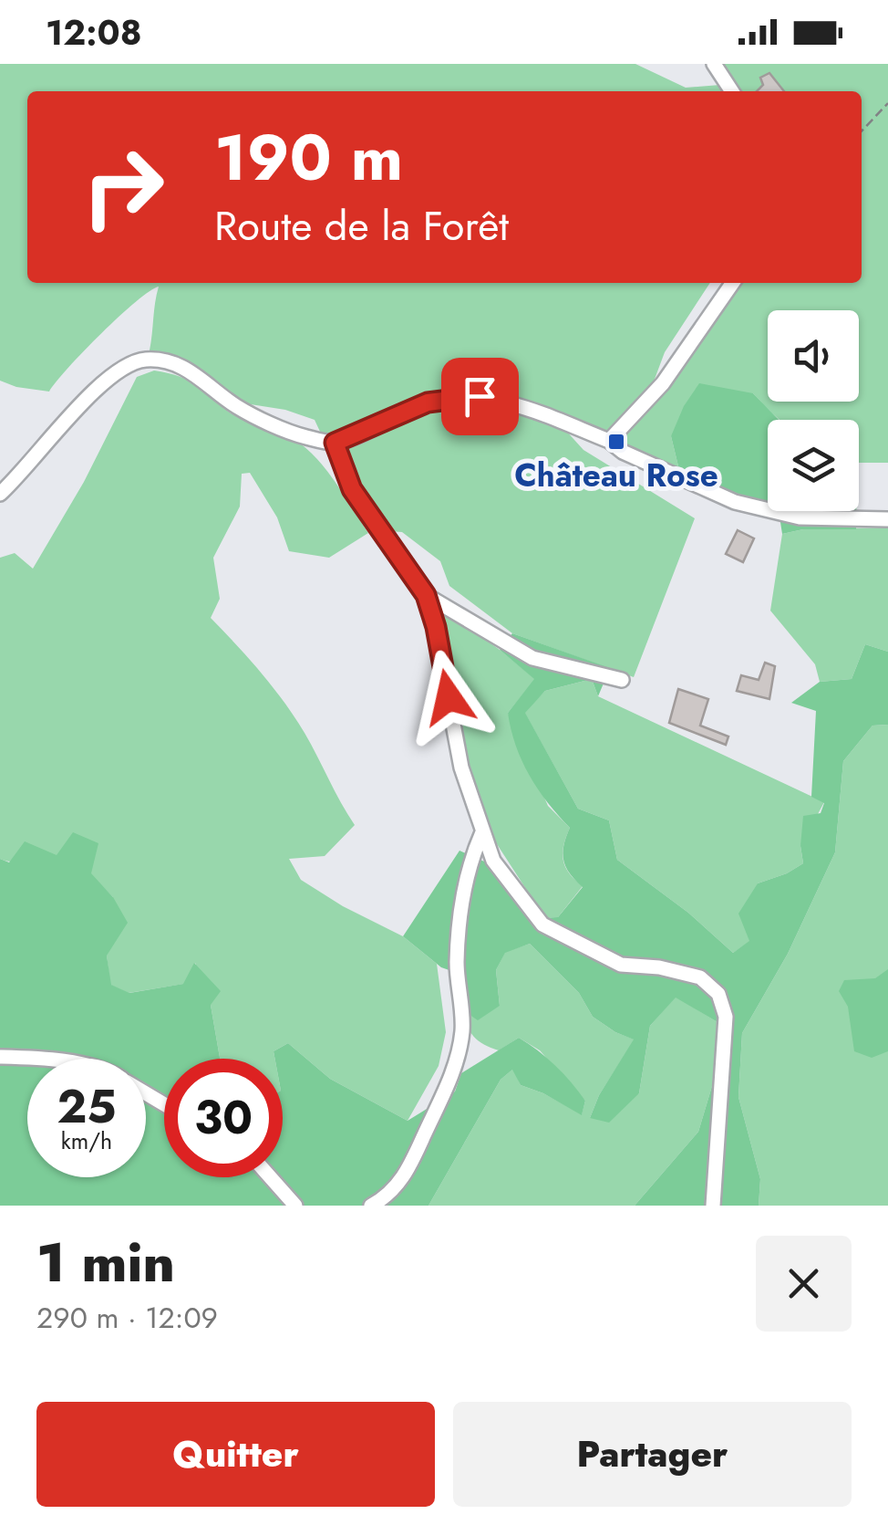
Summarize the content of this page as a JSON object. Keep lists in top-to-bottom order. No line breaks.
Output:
{"places":{"transit":["Château Rose"]},"page":{"status":"12:08","turn":["190 m","Route de la Forêt"],"speed":"25 km/h","limit":"30","heading":["1 min","290 m · 12:09"],"buttons":["Quitter","Partager"]}}
